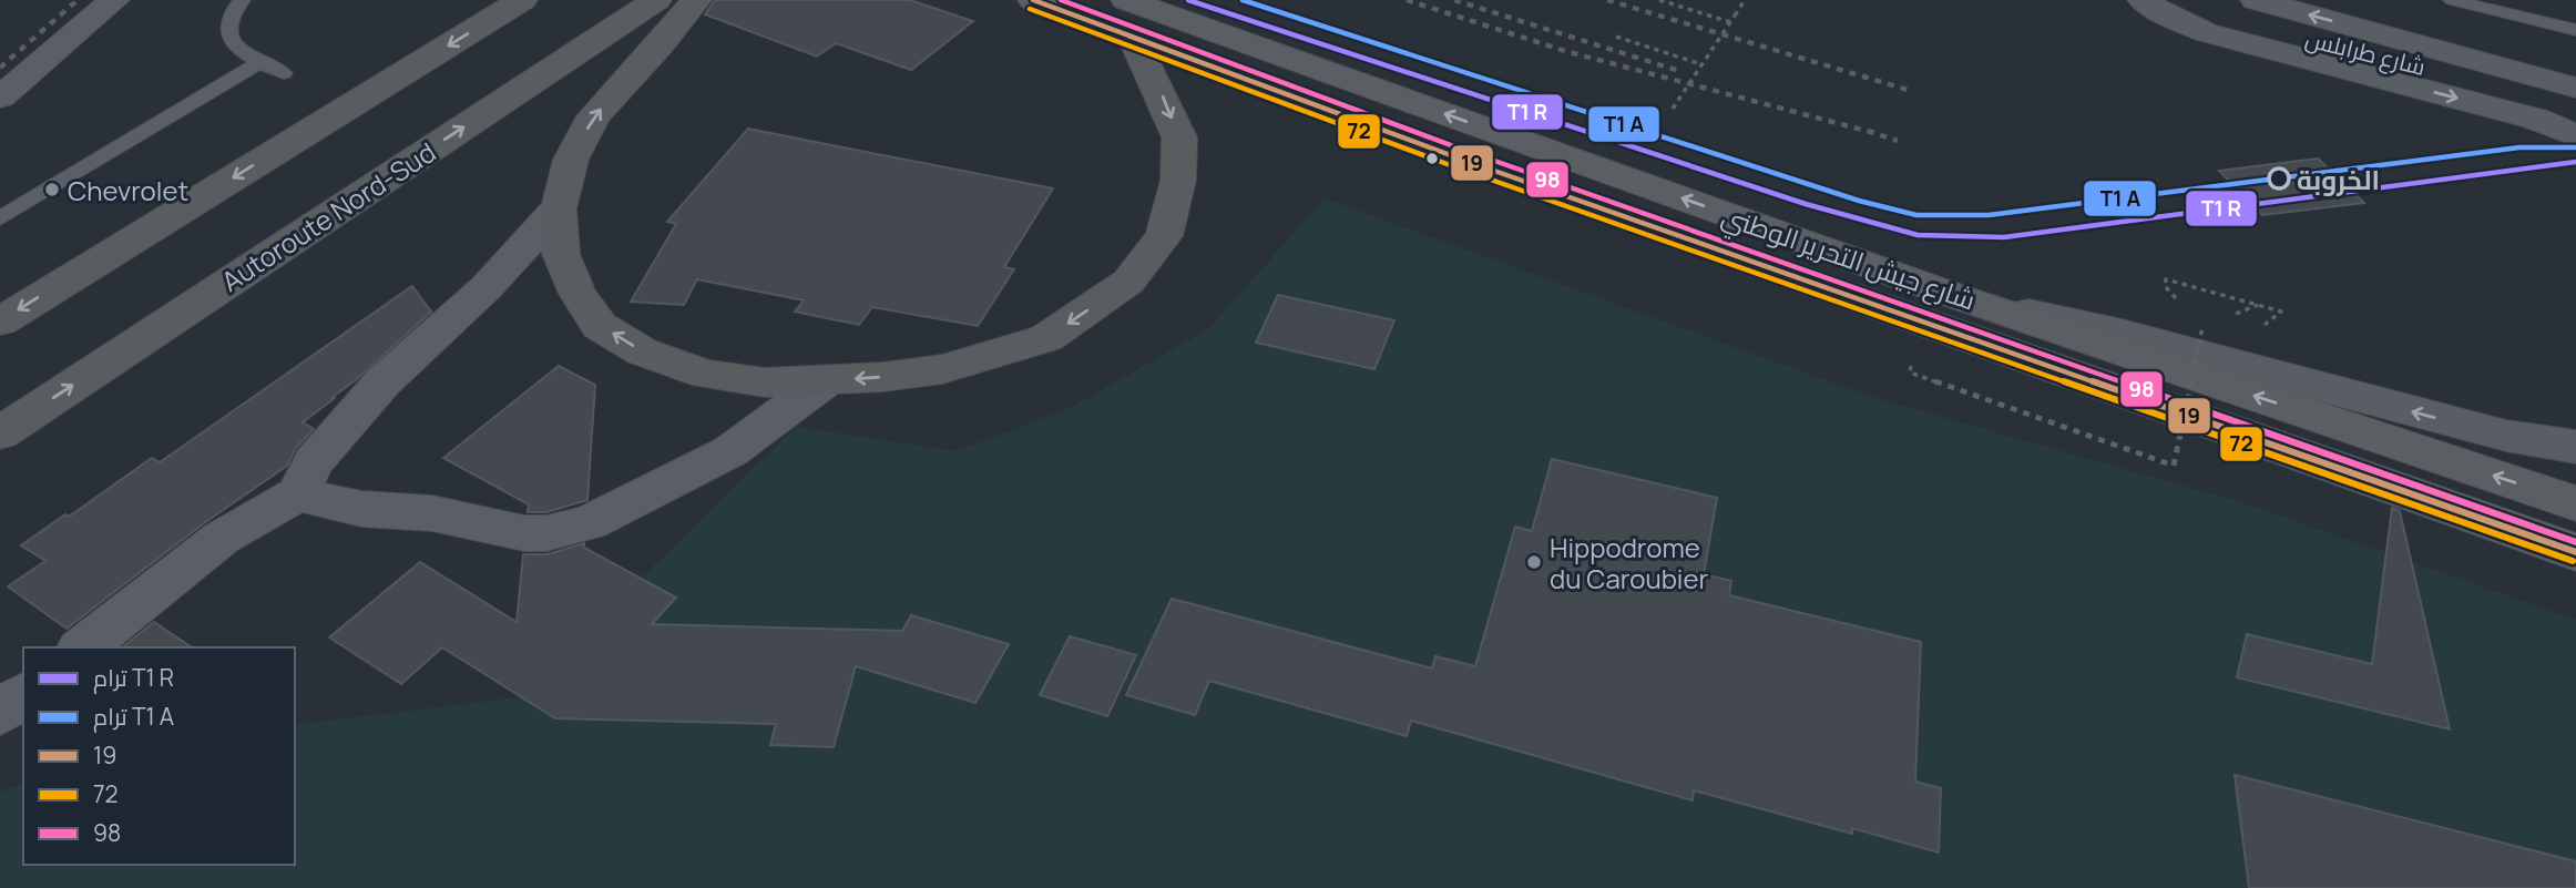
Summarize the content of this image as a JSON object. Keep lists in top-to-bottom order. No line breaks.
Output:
{"streets":{"highway":["Autoroute Nord-Sud","شارع جيش التحرير الوطني"],"main road":["شارع طرابلس"]},"places":["الخروبة","Chevrolet","Hippodrome du Caroubier"],"lines":["transit line 19","transit line 98","transit line 72"],"legend":["ترام T1 R","ترام T1 A","19","72","98"]}
